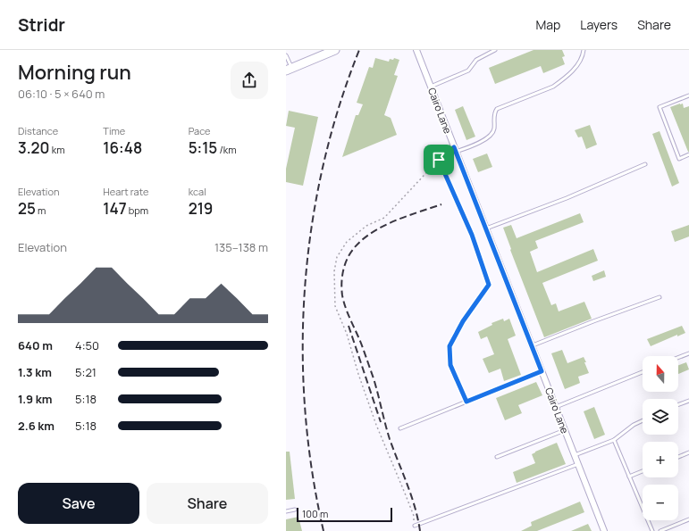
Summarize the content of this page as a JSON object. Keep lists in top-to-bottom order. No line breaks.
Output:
{"streets":{"street":["Cairo Lane"]},"scale_bar":"100 m","north":"top","page":{"header":"Stridr","nav":["Map","Layers","Share"],"heading":["Morning run","06:10 · 5 × 640 m"],"stats":[["Distance","3.20 km"],["Time","16:48"],["Pace","5:15 /km"],["Elevation","25 m"],["Heart rate","147 bpm"],["kcal","219"]],"chart":["Elevation","135–138 m"],"list":[{"name":"640 m","note":"4:50"},{"name":"1.3 km","note":"5:21"},{"name":"1.9 km","note":"5:18"},{"name":"2.6 km","note":"5:18"}],"map_buttons":["+","−"],"buttons":["Save","Share"],"scale":"100 m"}}
